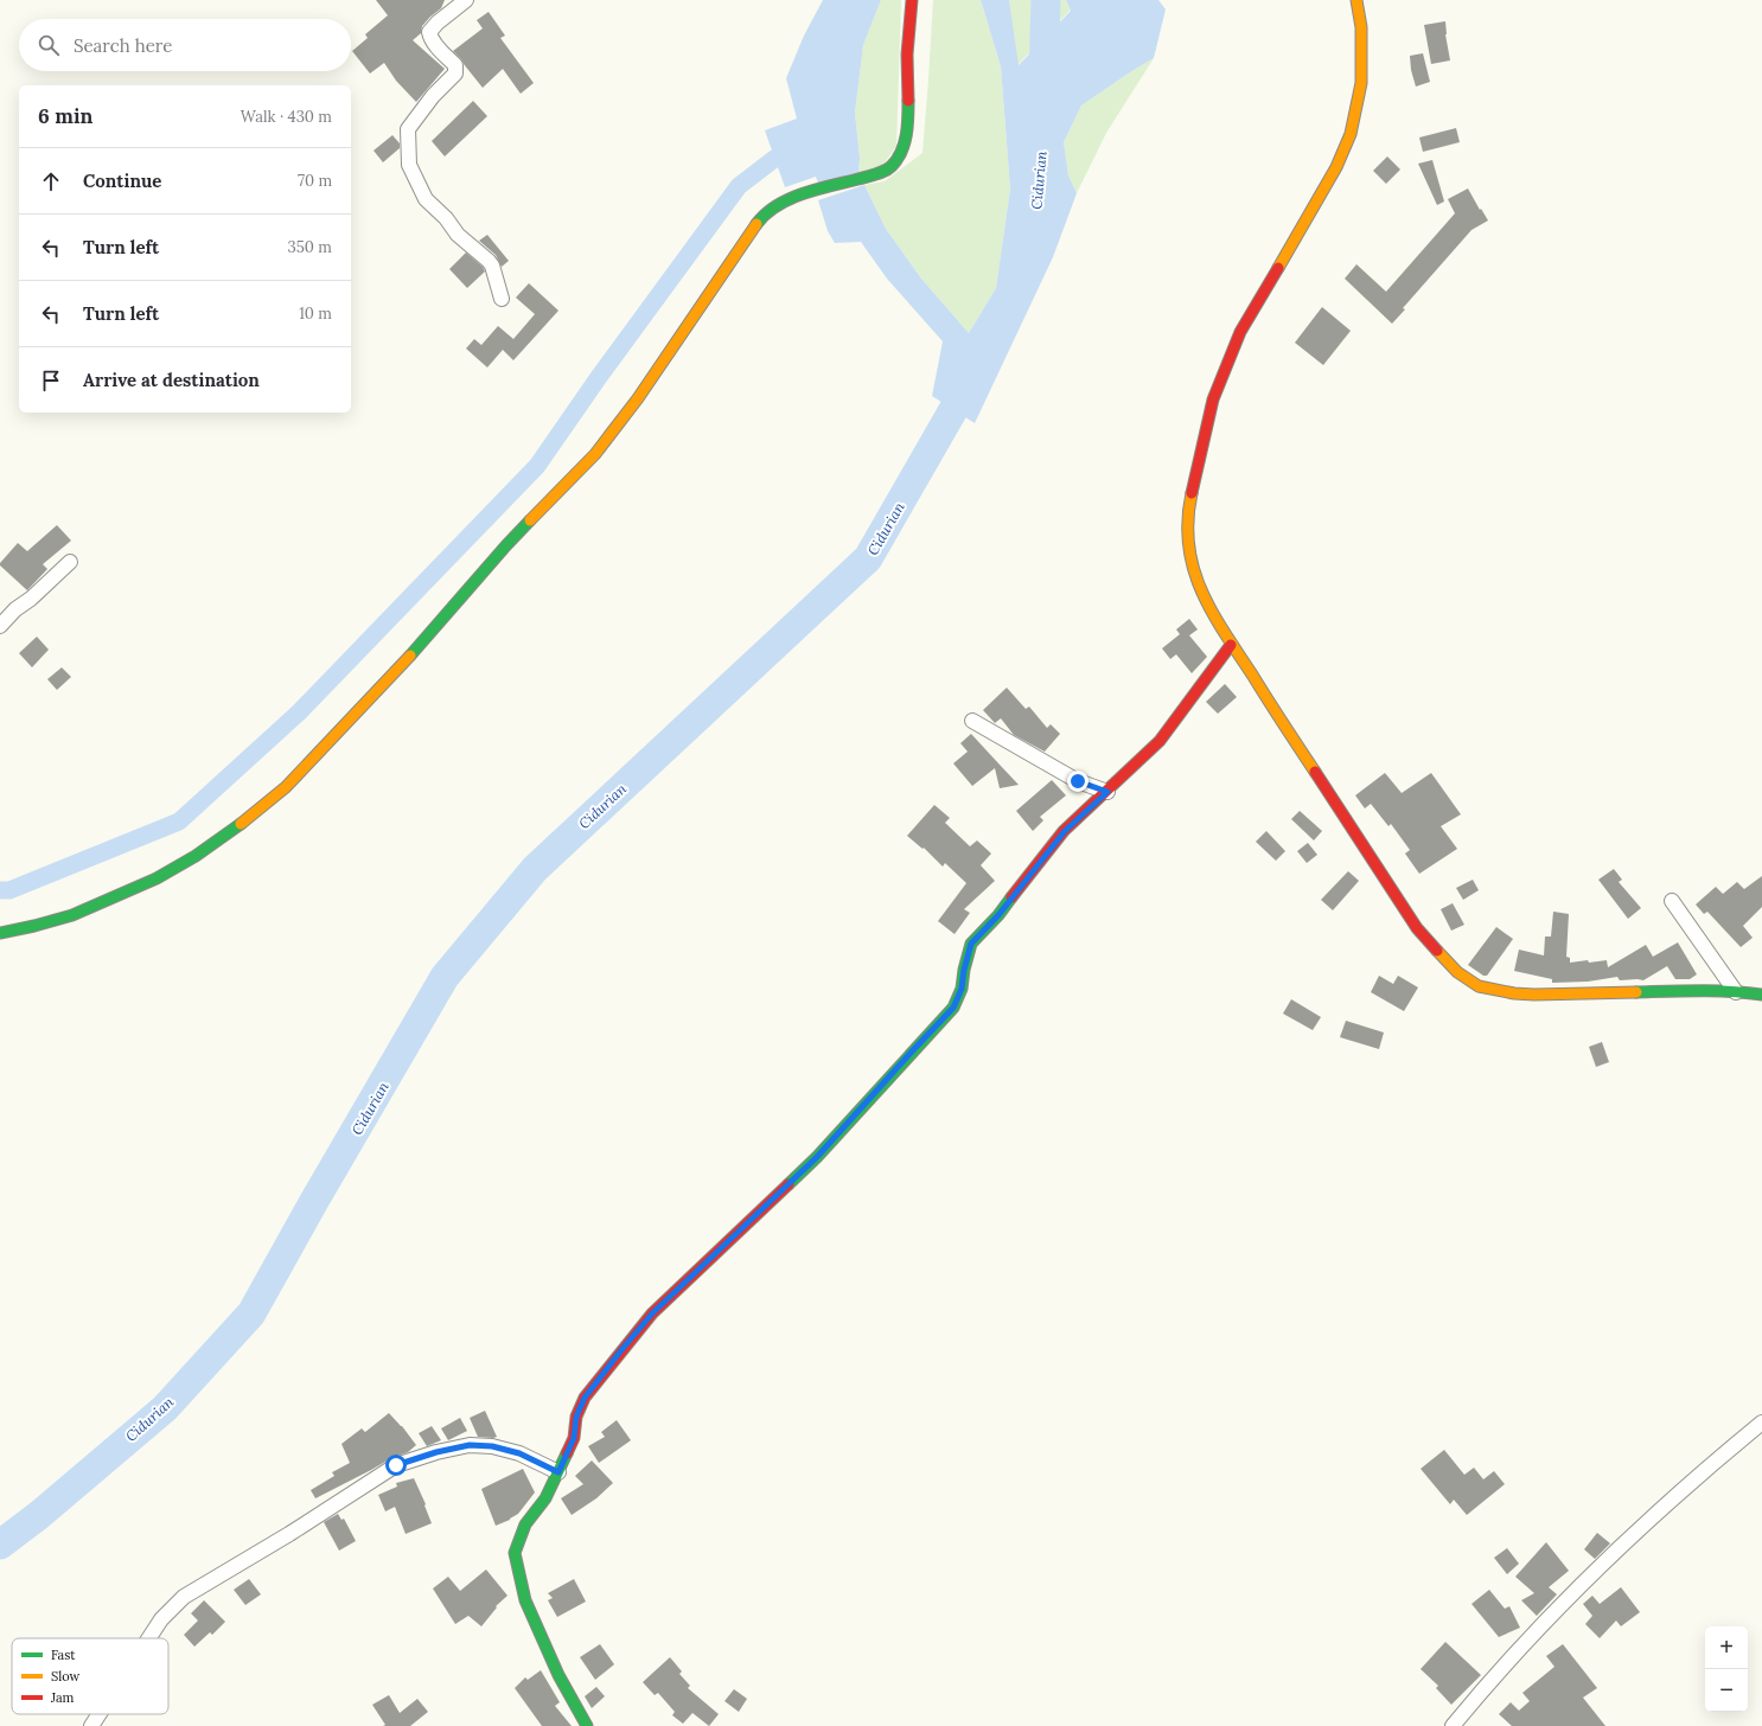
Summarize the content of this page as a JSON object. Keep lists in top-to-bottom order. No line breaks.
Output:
{"water":["Cidurian"],"legend":["Fast","Slow","Jam"],"page":{"search":"Search here","heading":["6 min","Walk · 430 m"],"list":[["Continue","70 m"],["Turn left","350 m"],["Turn left","10 m"],"Arrive at destination"],"map_buttons":["+","−"]}}
